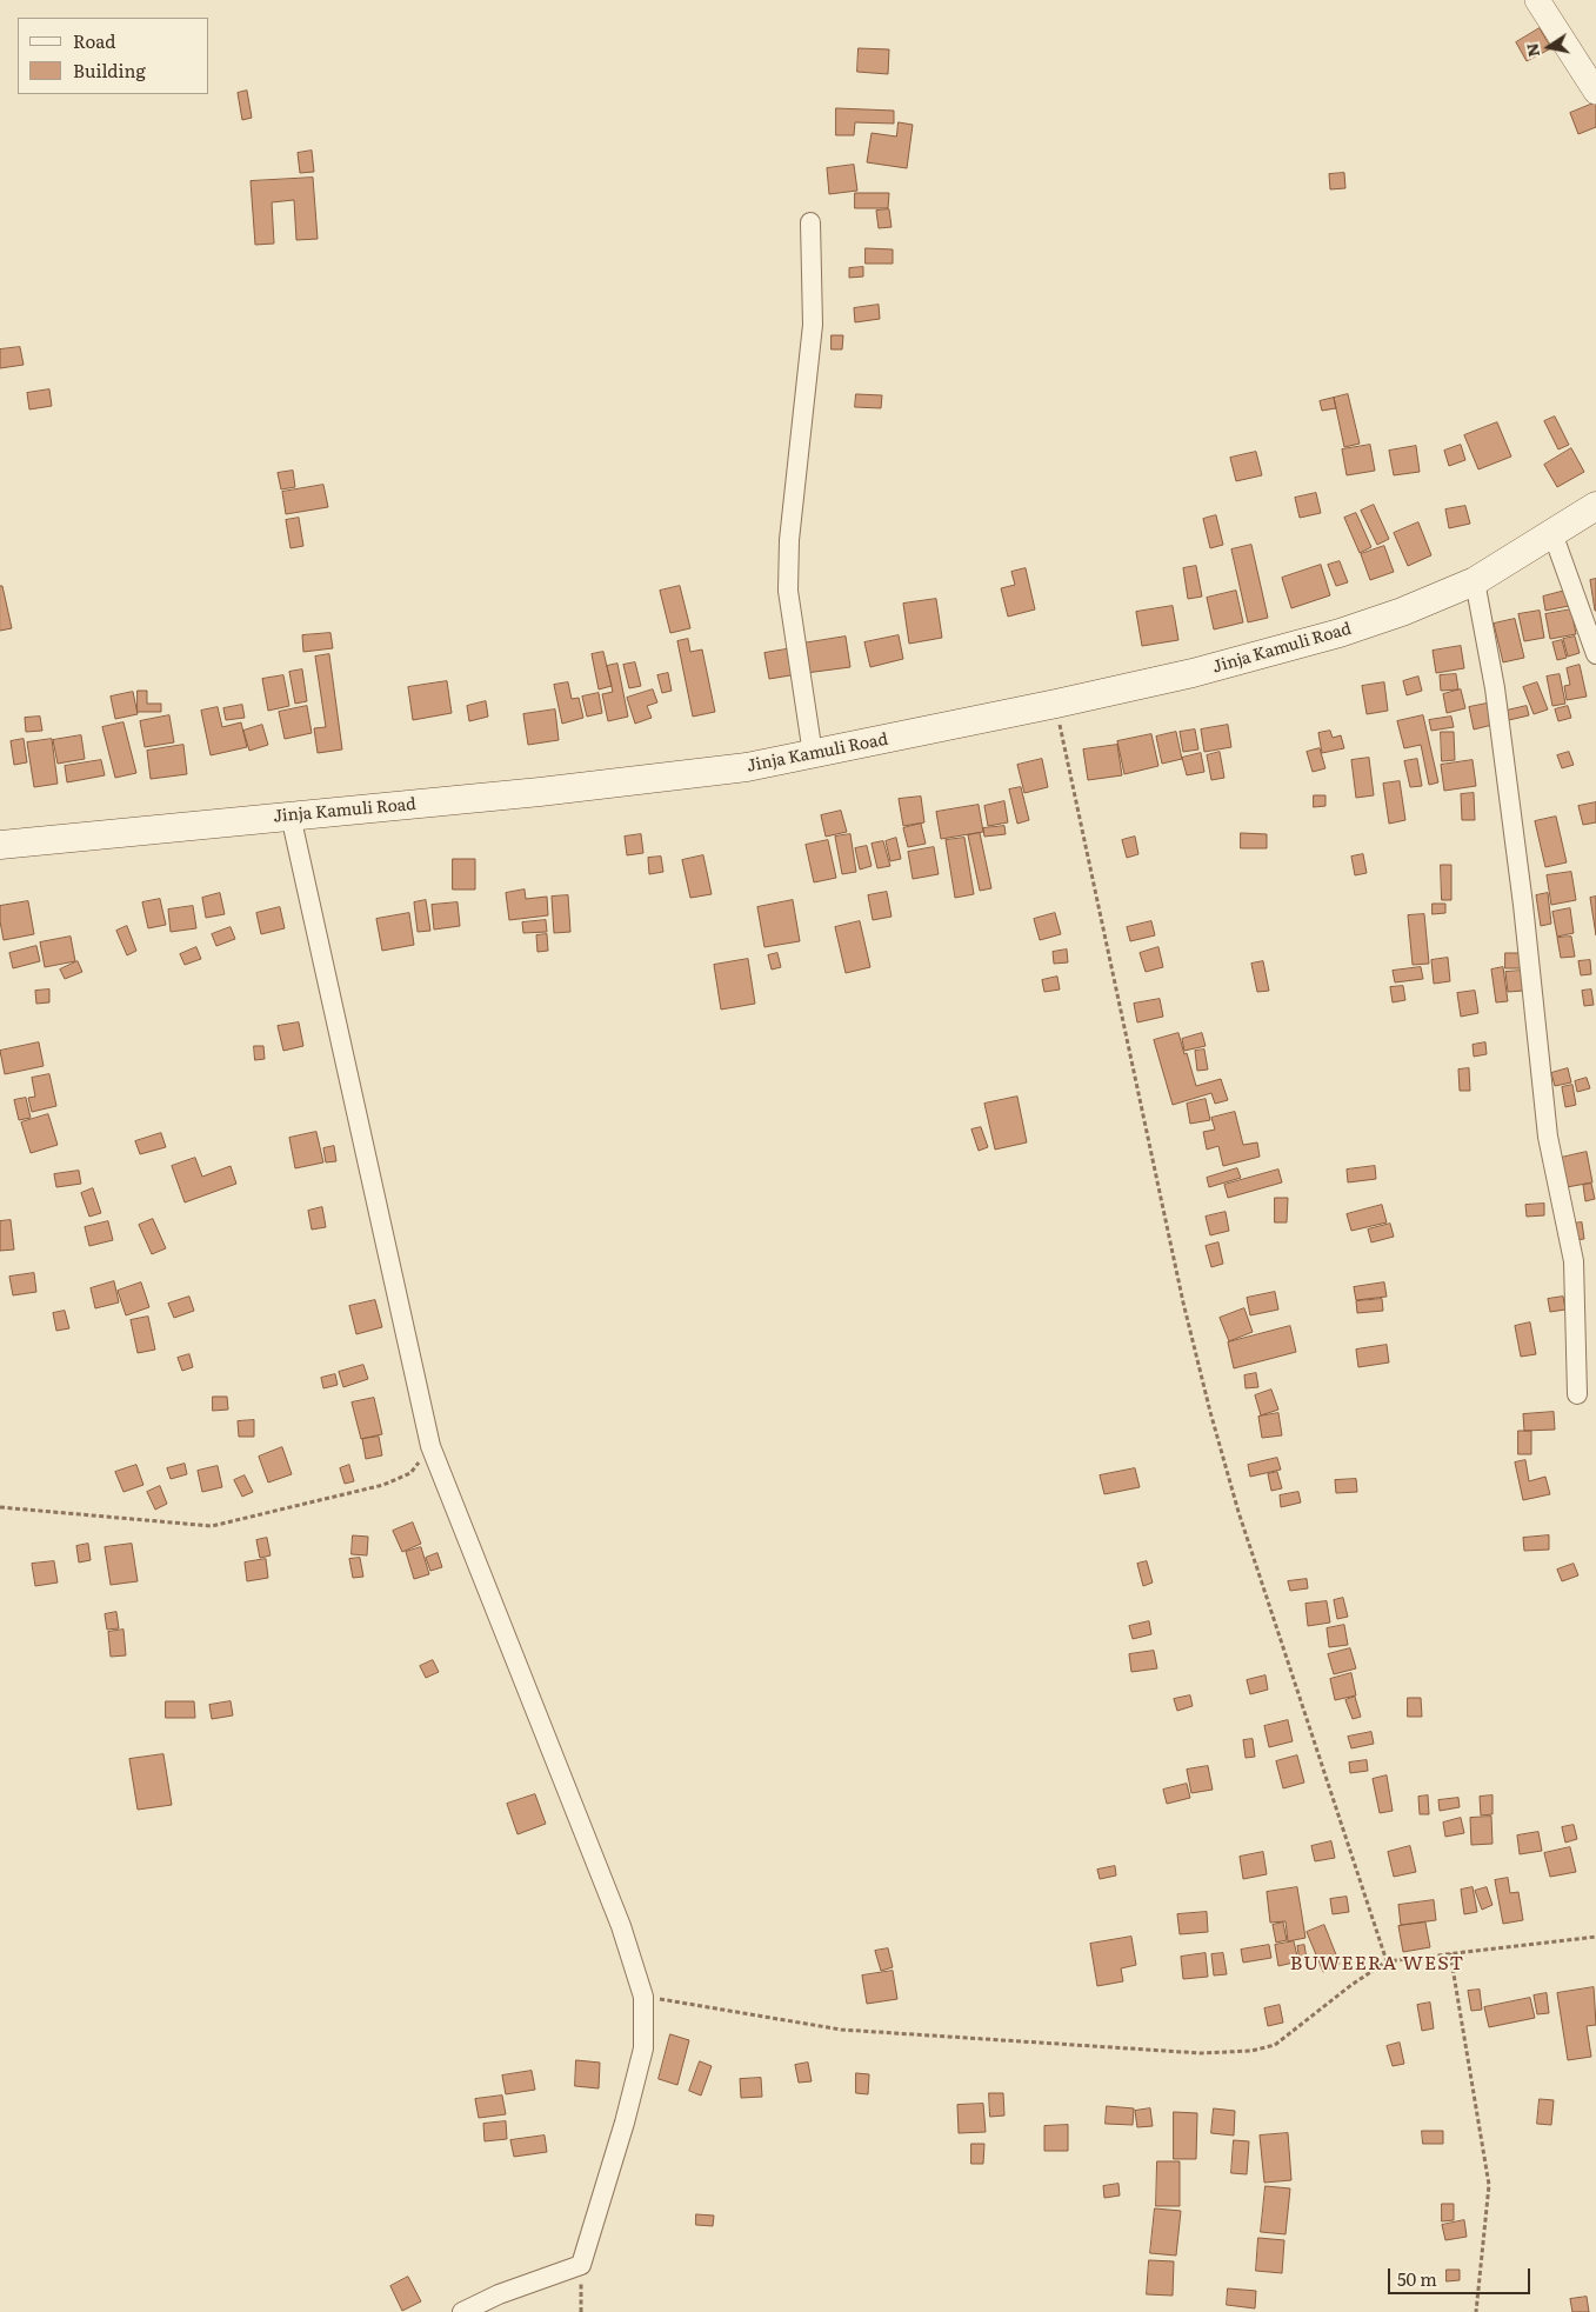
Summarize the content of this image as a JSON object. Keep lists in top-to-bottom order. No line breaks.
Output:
{"streets":{"main road":["Jinja Kamuli Road"]},"districts":["BUWEERA WEST"],"legend":["Road","Building"],"scale_bar":"50 m","north":"left"}
